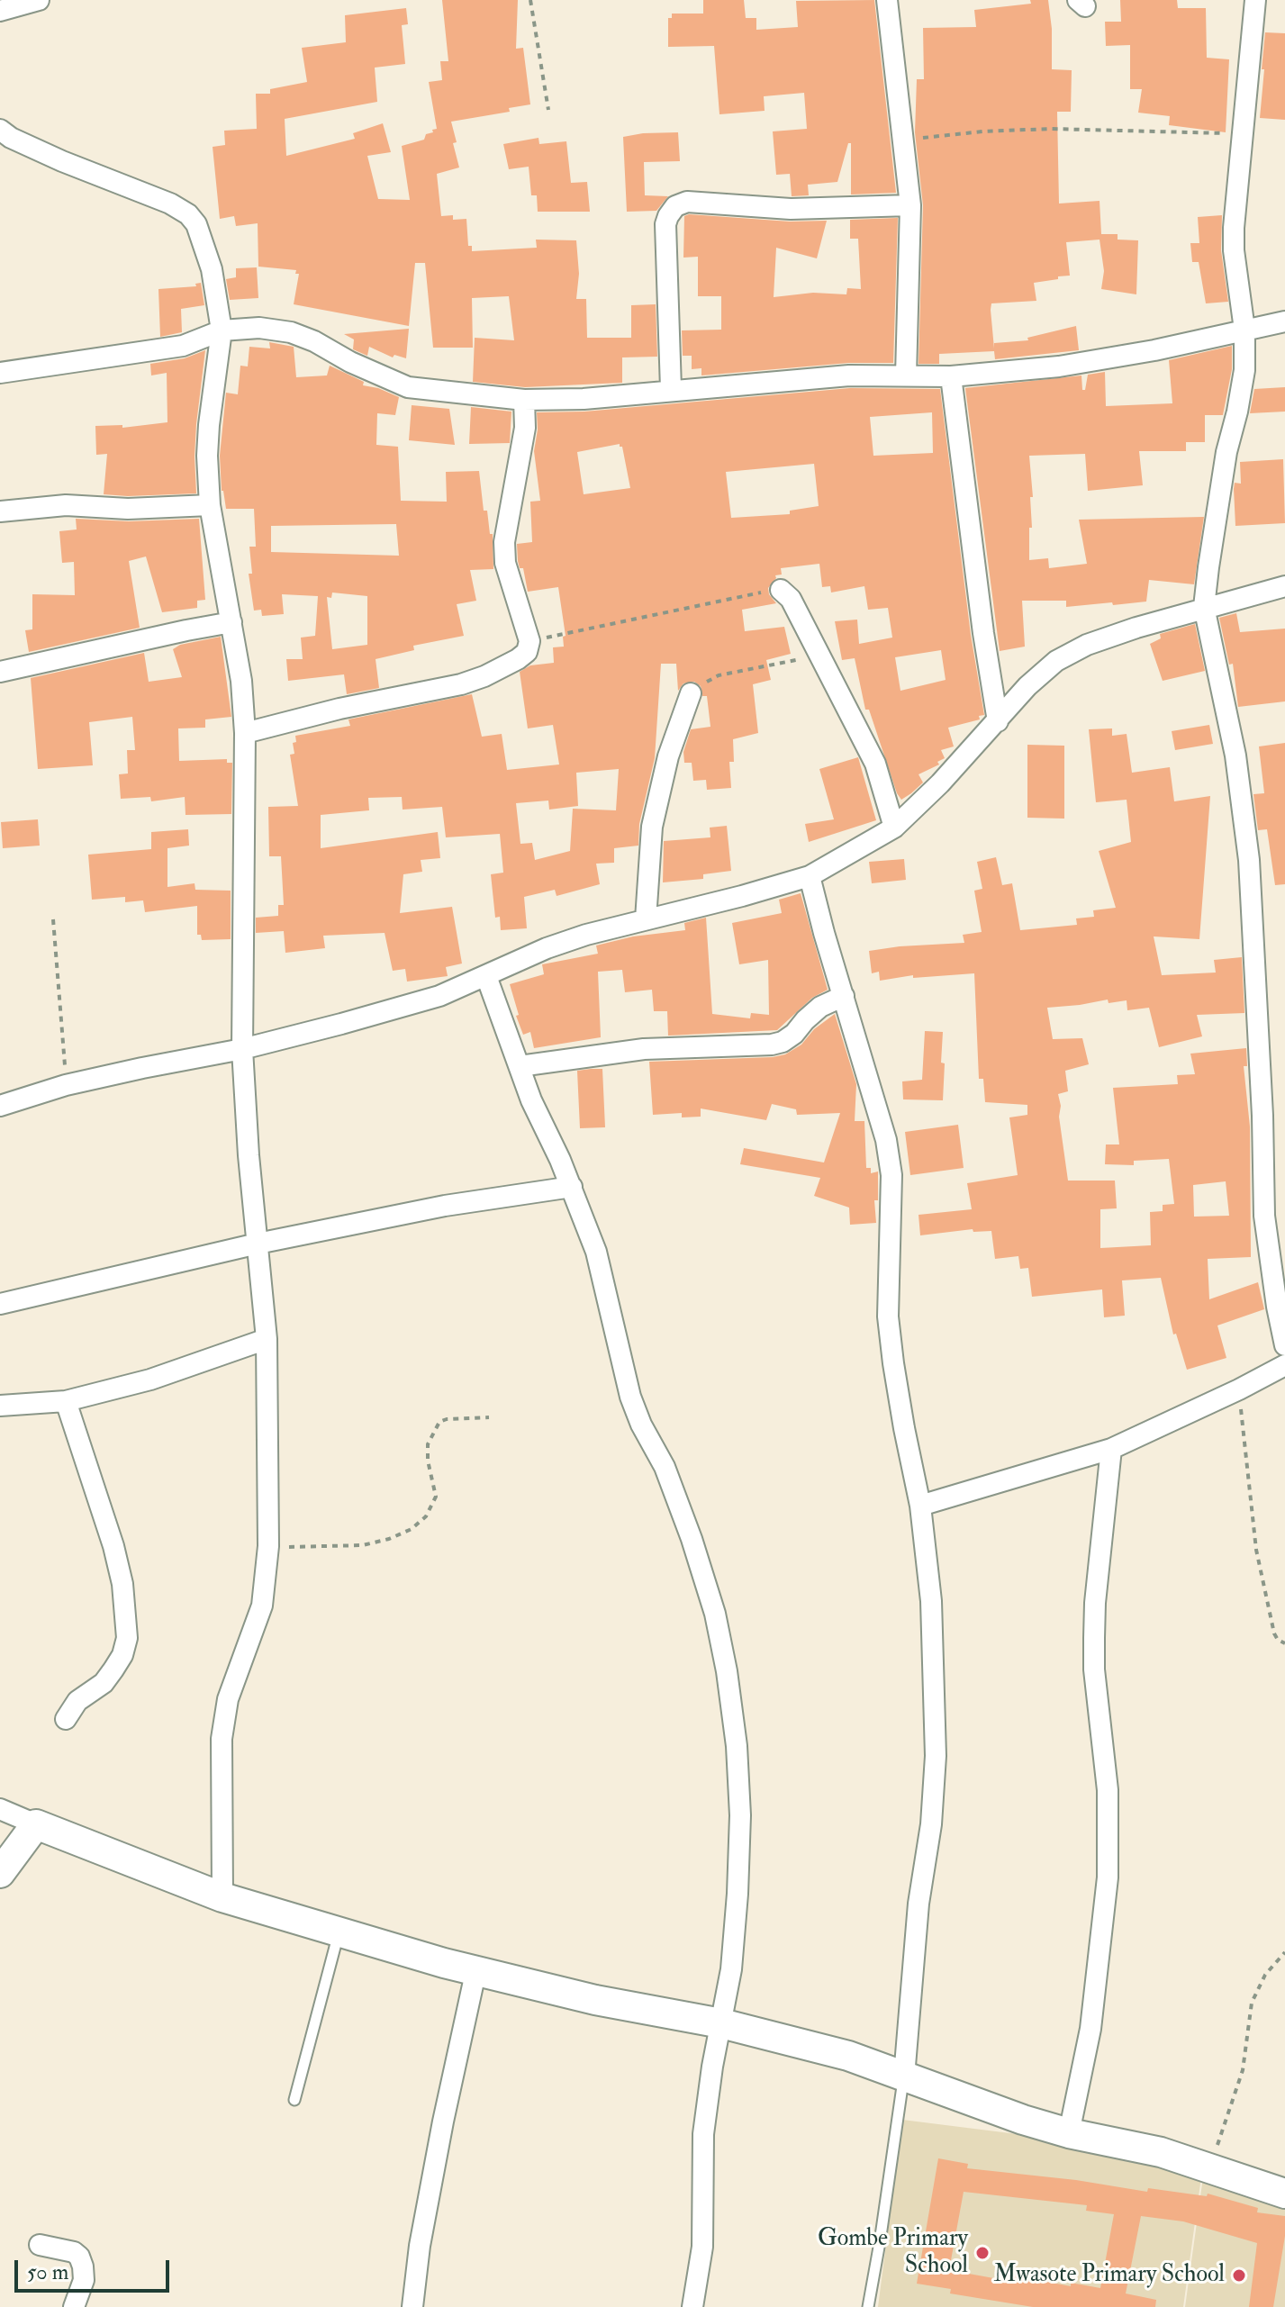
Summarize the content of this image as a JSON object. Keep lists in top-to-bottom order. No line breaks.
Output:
{"places":["Gombe Primary School","Mwasote Primary School"],"scale_bar":"50 m"}
